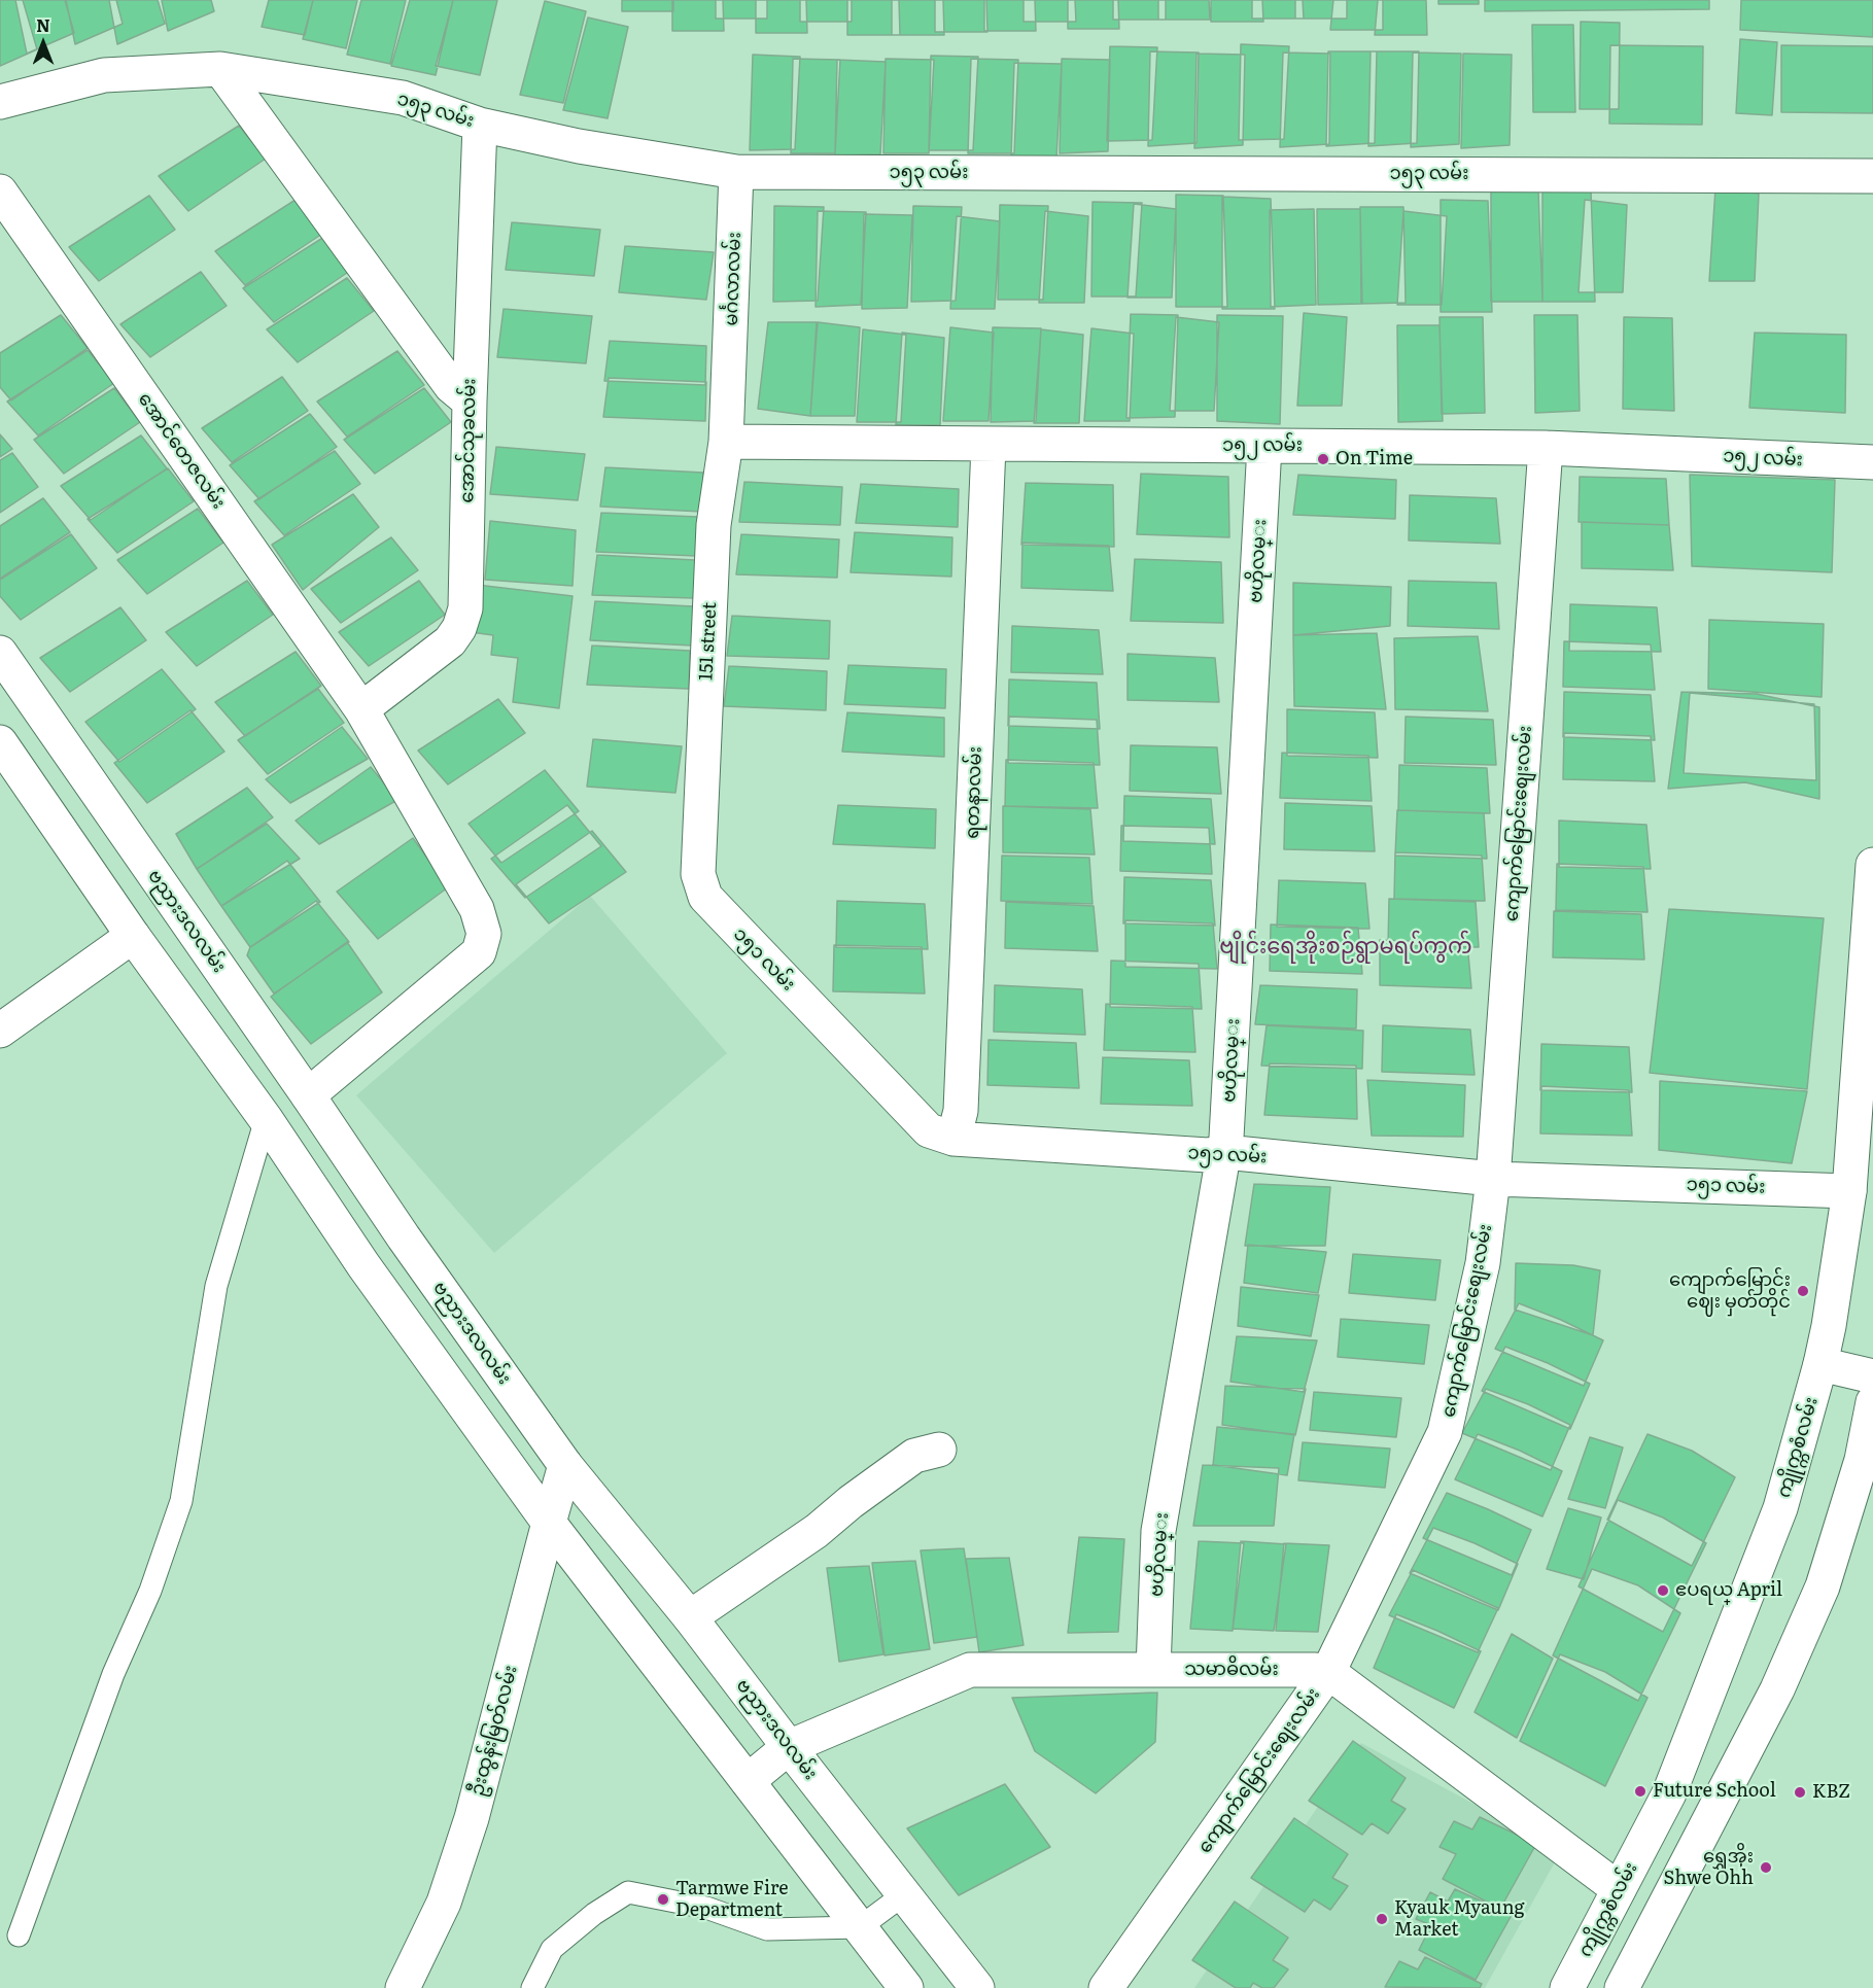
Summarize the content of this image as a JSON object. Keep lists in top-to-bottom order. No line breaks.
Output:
{"streets":{"street":["၁၅၃ လမ်း","မင်္ဂလာလမ်း","အောင်သုခလမ်း","၁၅၂ လမ်း","အောင်တေဇလမ်း","ဗဟိုလမ္း","151 street","ရတနာလမ်း","ကျောက်မြောင်းစျေးလမ်း","ဗညားဒလလမ်း","၁၅၁ လမ်း","ကျိုက္ကစံလမ်း","သမာဓိလမ်း","ဦးထွန်းမြတ်လမ်း"]},"crossings":[["၁၅၃ လမ်း","မင်္ဂလာလမ်း"],["၁၅၃ လမ်း","အောင်သုခလမ်း"],["မင်္ဂလာလမ်း","151 street"],["အောင်သုခလမ်း","အောင်တေဇလမ်း"],["၁၅၂ လမ်း","ဗဟိုလမ္း"],["၁၅၂ လမ်း","151 street"],["၁၅၂ လမ်း","ရတနာလမ်း"],["၁၅၂ လမ်း","ကျောက်မြောင်းစျေးလမ်း"],["အောင်တေဇလမ်း","ဗညားဒလလမ်း"],["ဗဟိုလမ္း","၁၅၁ လမ်း"],["ဗဟိုလမ္း","သမာဓိလမ်း"],["151 street","၁၅၁ လမ်း"],["ရတနာလမ်း","၁၅၁ လမ်း"],["ကျောက်မြောင်းစျေးလမ်း","၁၅၁ လမ်း"],["ကျောက်မြောင်းစျေးလမ်း","သမာဓိလမ်း"],["ဗညားဒလလမ်း","သမာဓိလမ်း"],["ဗညားဒလလမ်း","ဦးထွန်းမြတ်လမ်း"],["၁၅၁ လမ်း","ကျိုက္ကစံလမ်း"]],"districts":["ဗျိုင်းရေအိုးစဉ်ရွာမရပ်ကွက်"],"places":["On Time","ကျောက်မြောင်း ဈေး မှတ်တိုင်","ဧပရယ္ April","Future School","KBZ","ရွှေအိုး Shwe Ohh","Tarmwe Fire Department","Kyauk Myaung Market"],"north":"top"}
